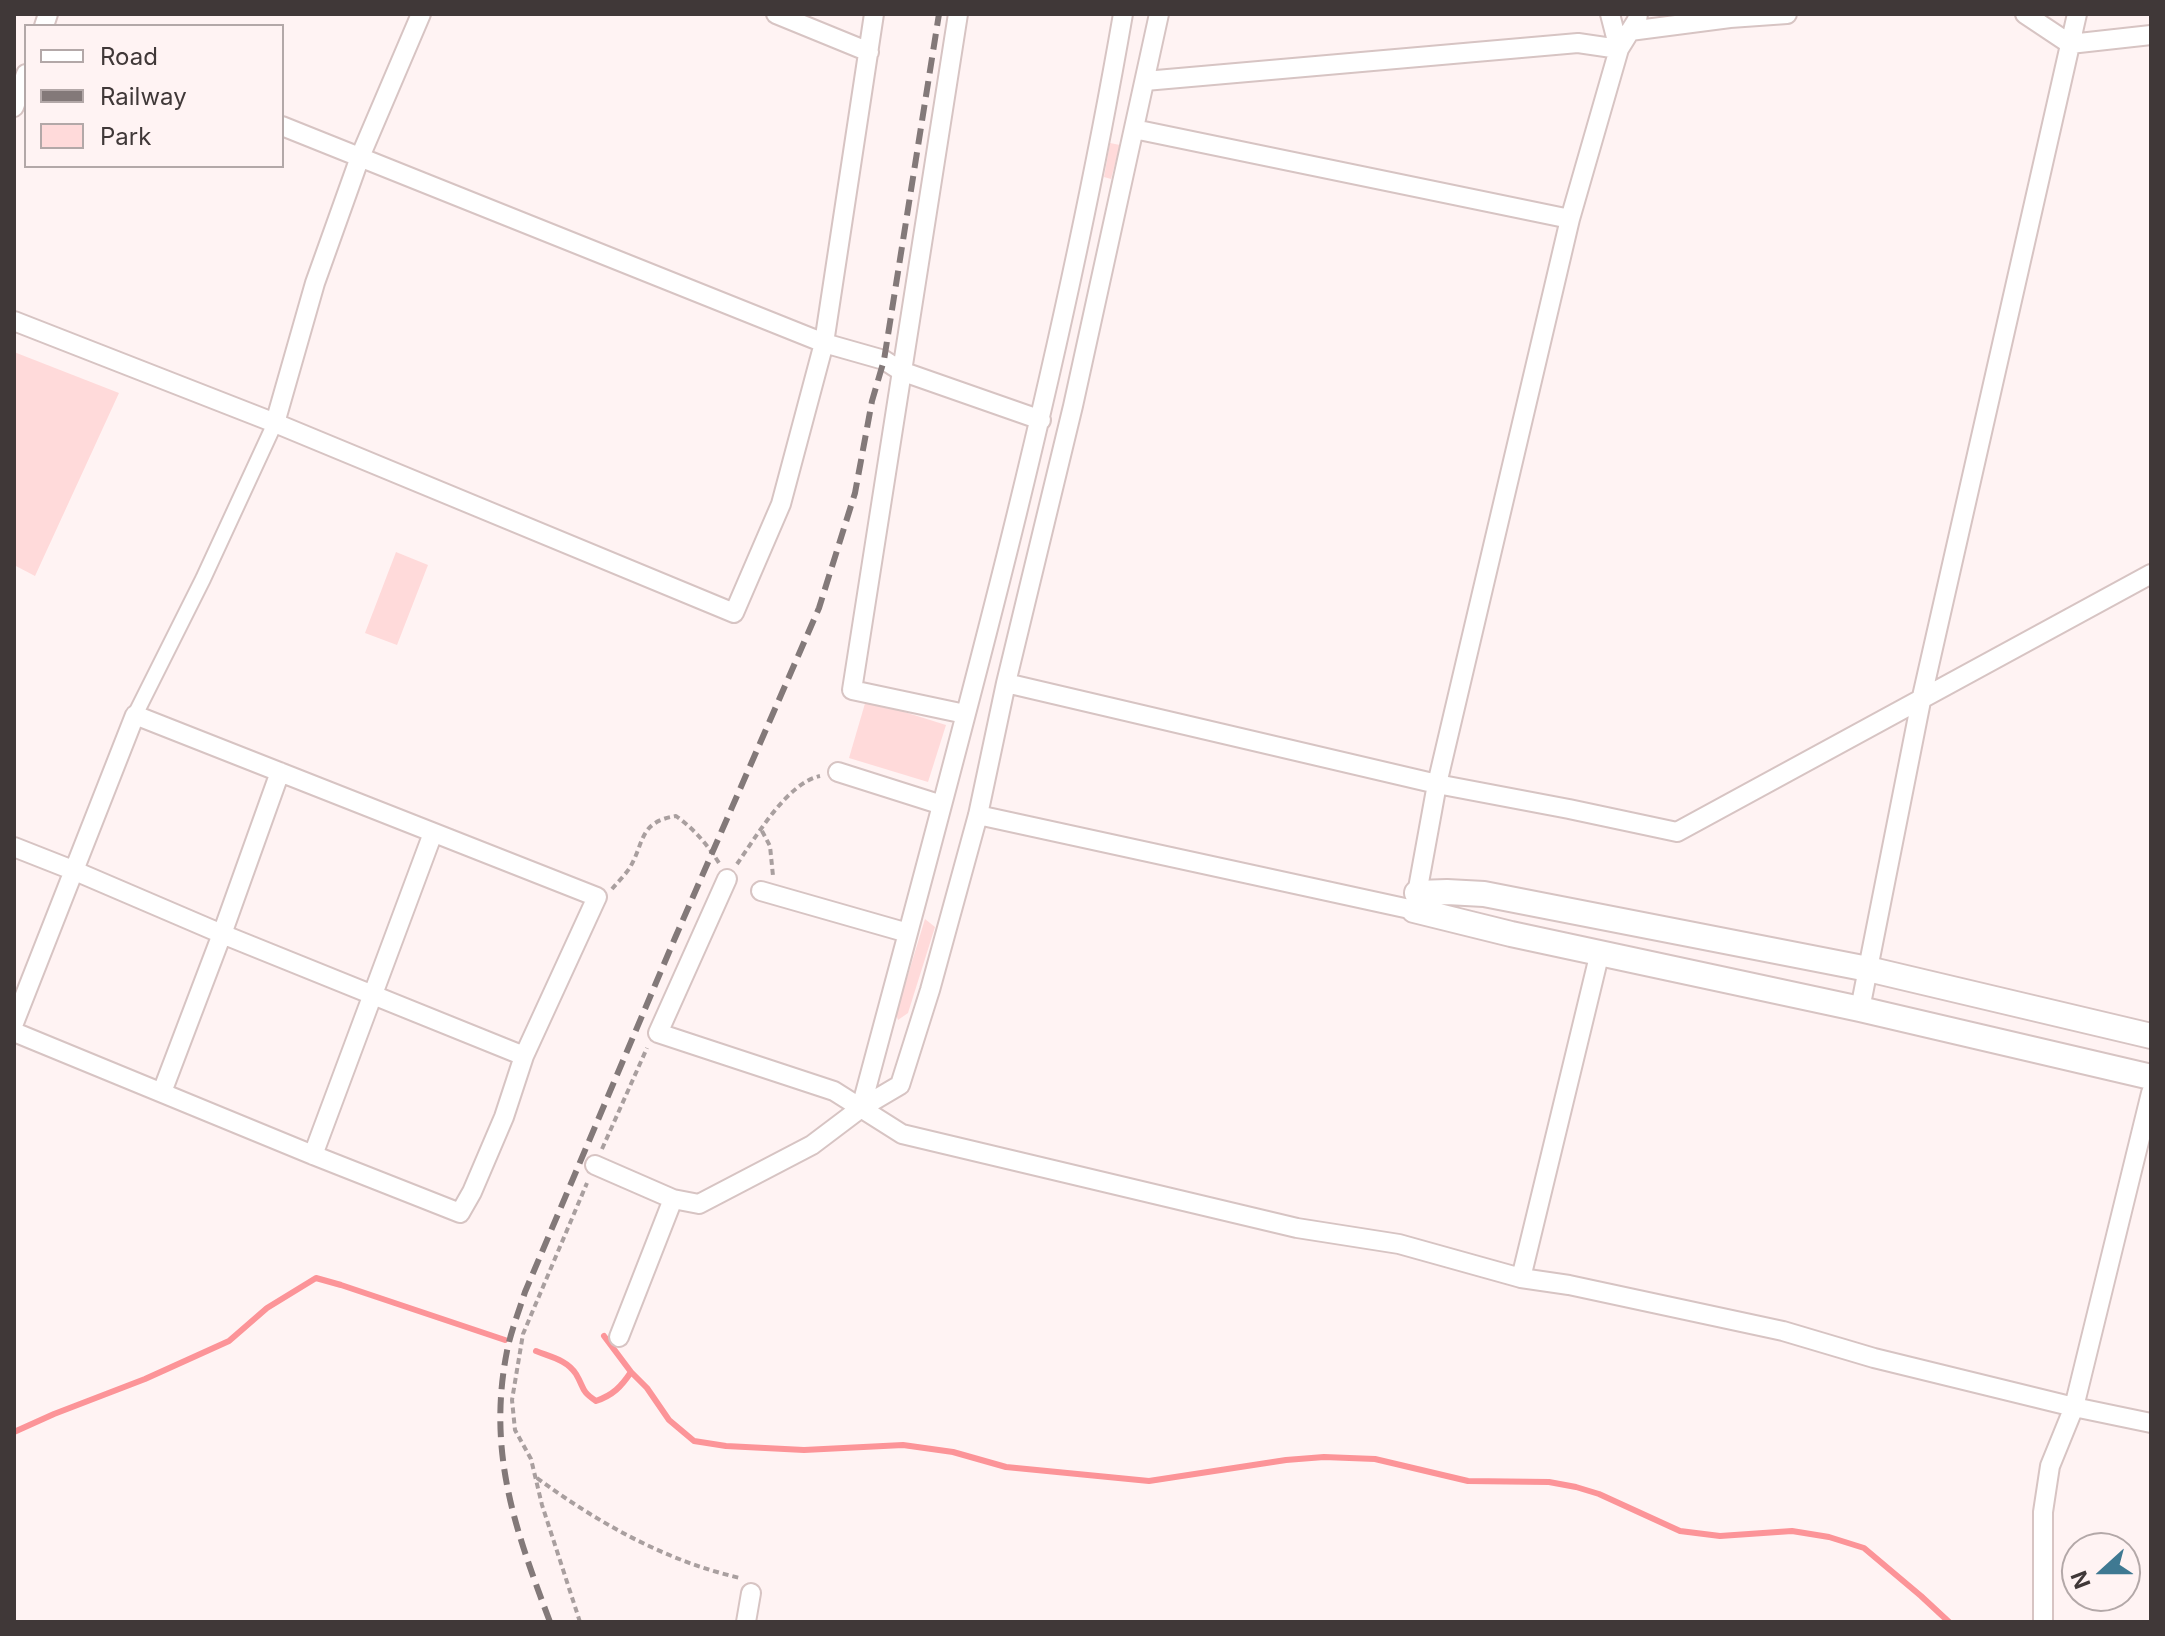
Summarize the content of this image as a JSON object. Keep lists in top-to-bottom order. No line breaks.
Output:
{"legend":["Road","Railway","Park"],"north":"left"}
